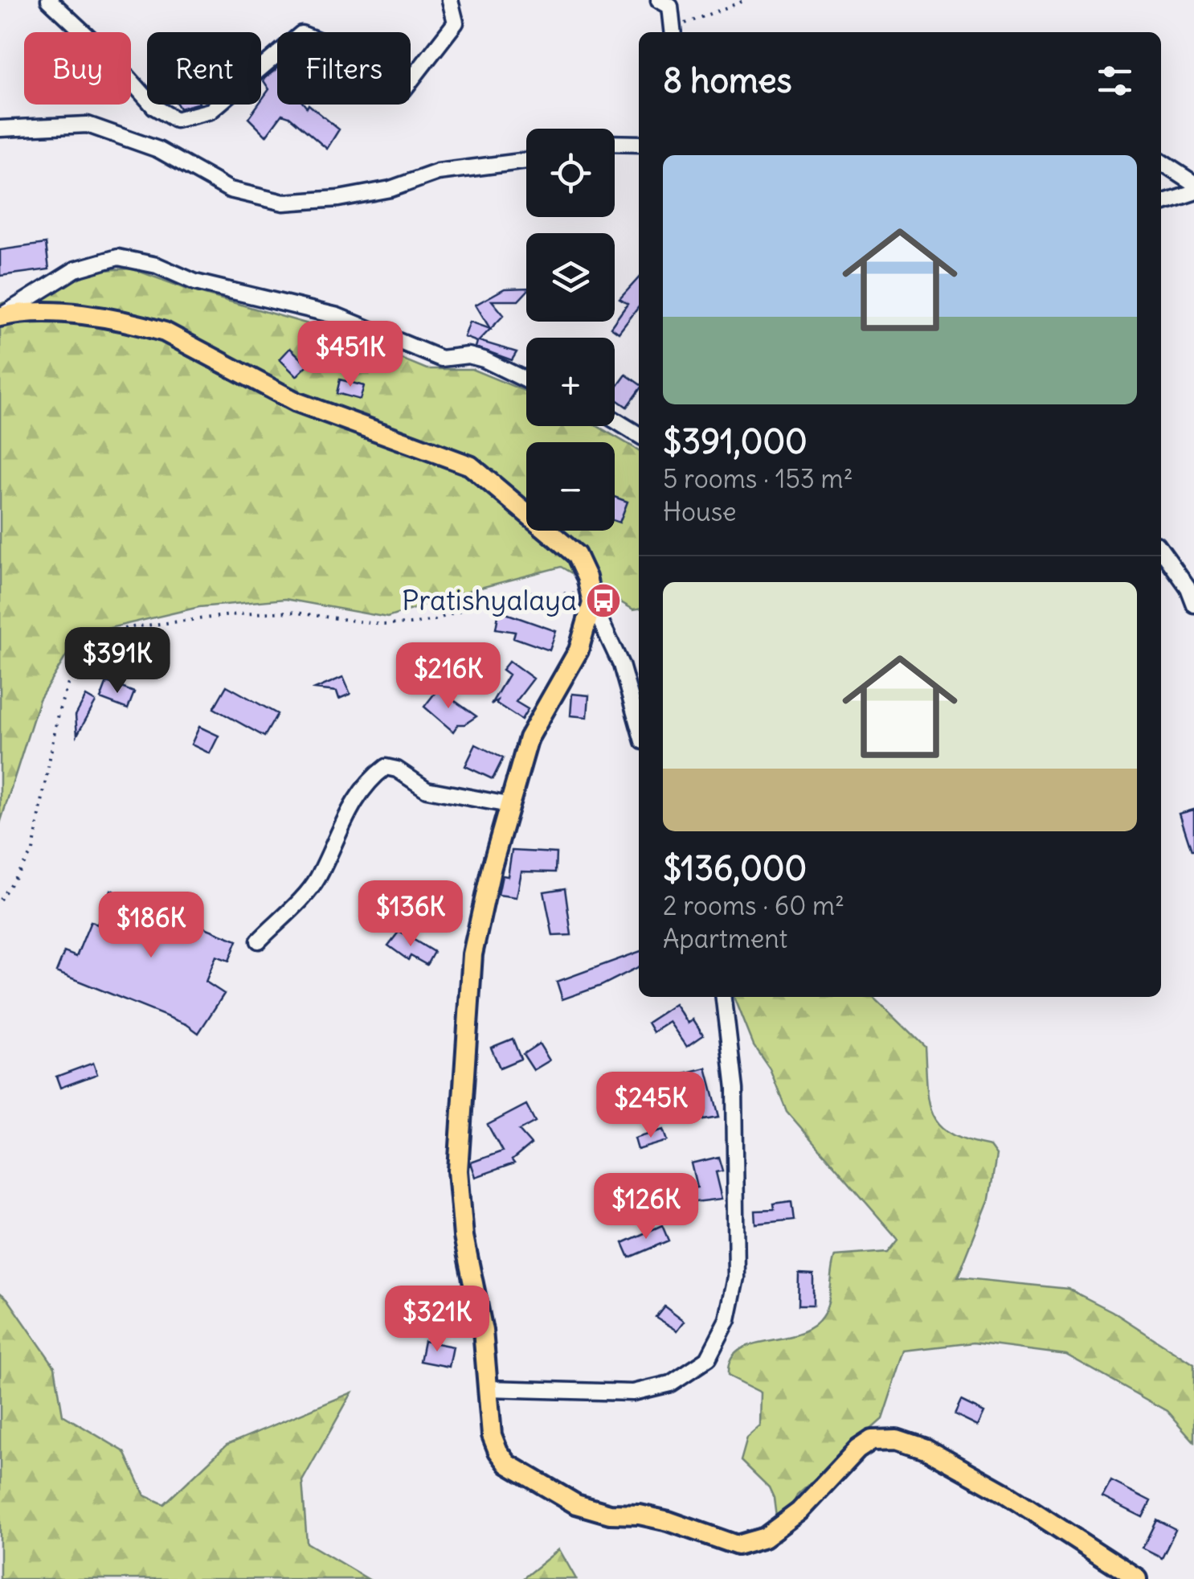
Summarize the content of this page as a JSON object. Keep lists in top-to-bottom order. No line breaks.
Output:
{"places":{"bus stop":["Pratishyalaya"]},"page":{"chip":["Buy","Rent","Filters"],"heading":"8 homes","map_buttons":["+","−"],"list":[{"name":"$391,000","note":"5 rooms · 153 m² · House"},{"name":"$136,000","note":"2 rooms · 60 m² · Apartment"}],"price":["$451K","$391K","$216K","$136K","$186K","$245K","$126K","$321K"]}}
